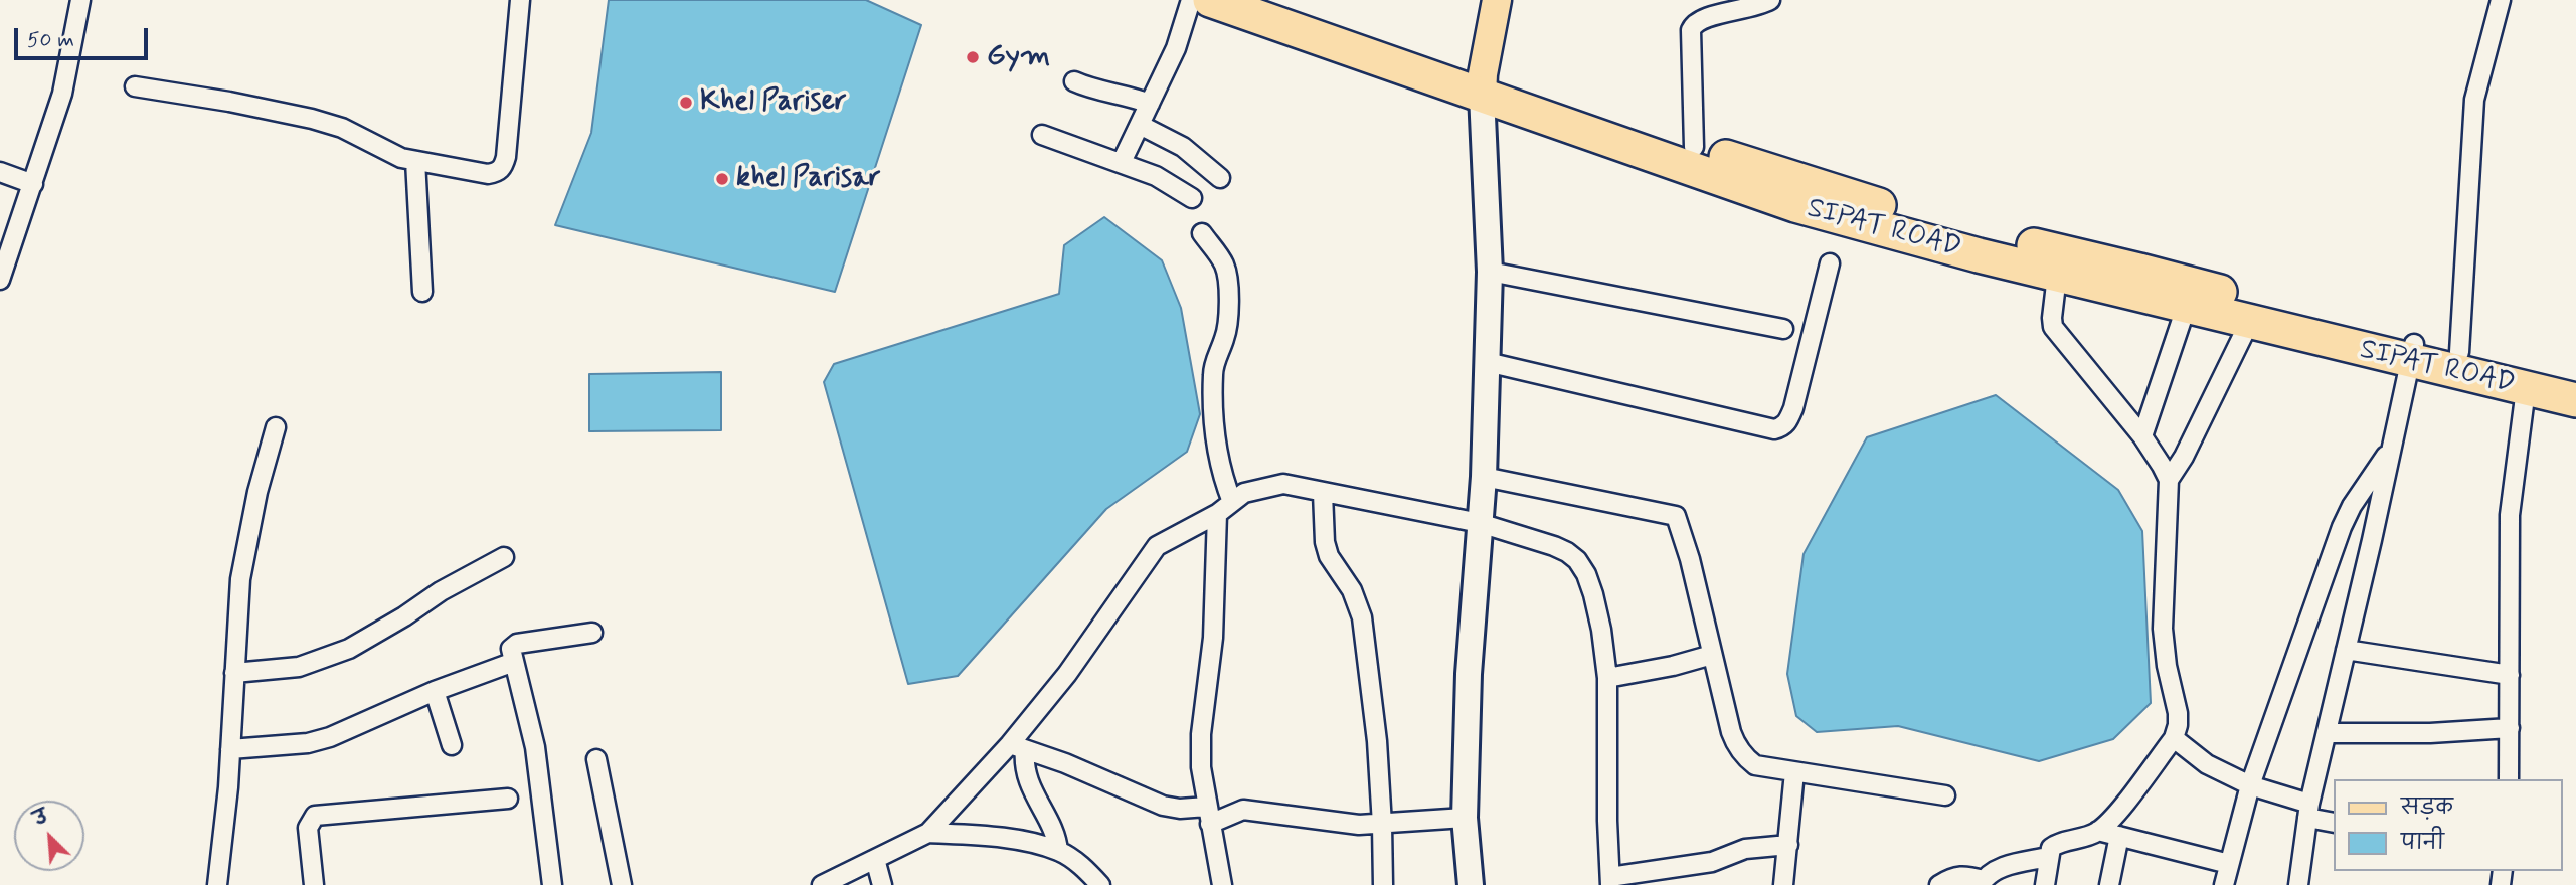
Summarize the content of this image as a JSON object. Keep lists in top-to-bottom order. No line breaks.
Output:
{"streets":{"highway":["SIPAT ROAD"]},"places":["Gym","Khel Pariser","khel Parisar"],"legend":["सड़क","पानी"],"scale_bar":"50 m","north":"top left"}
